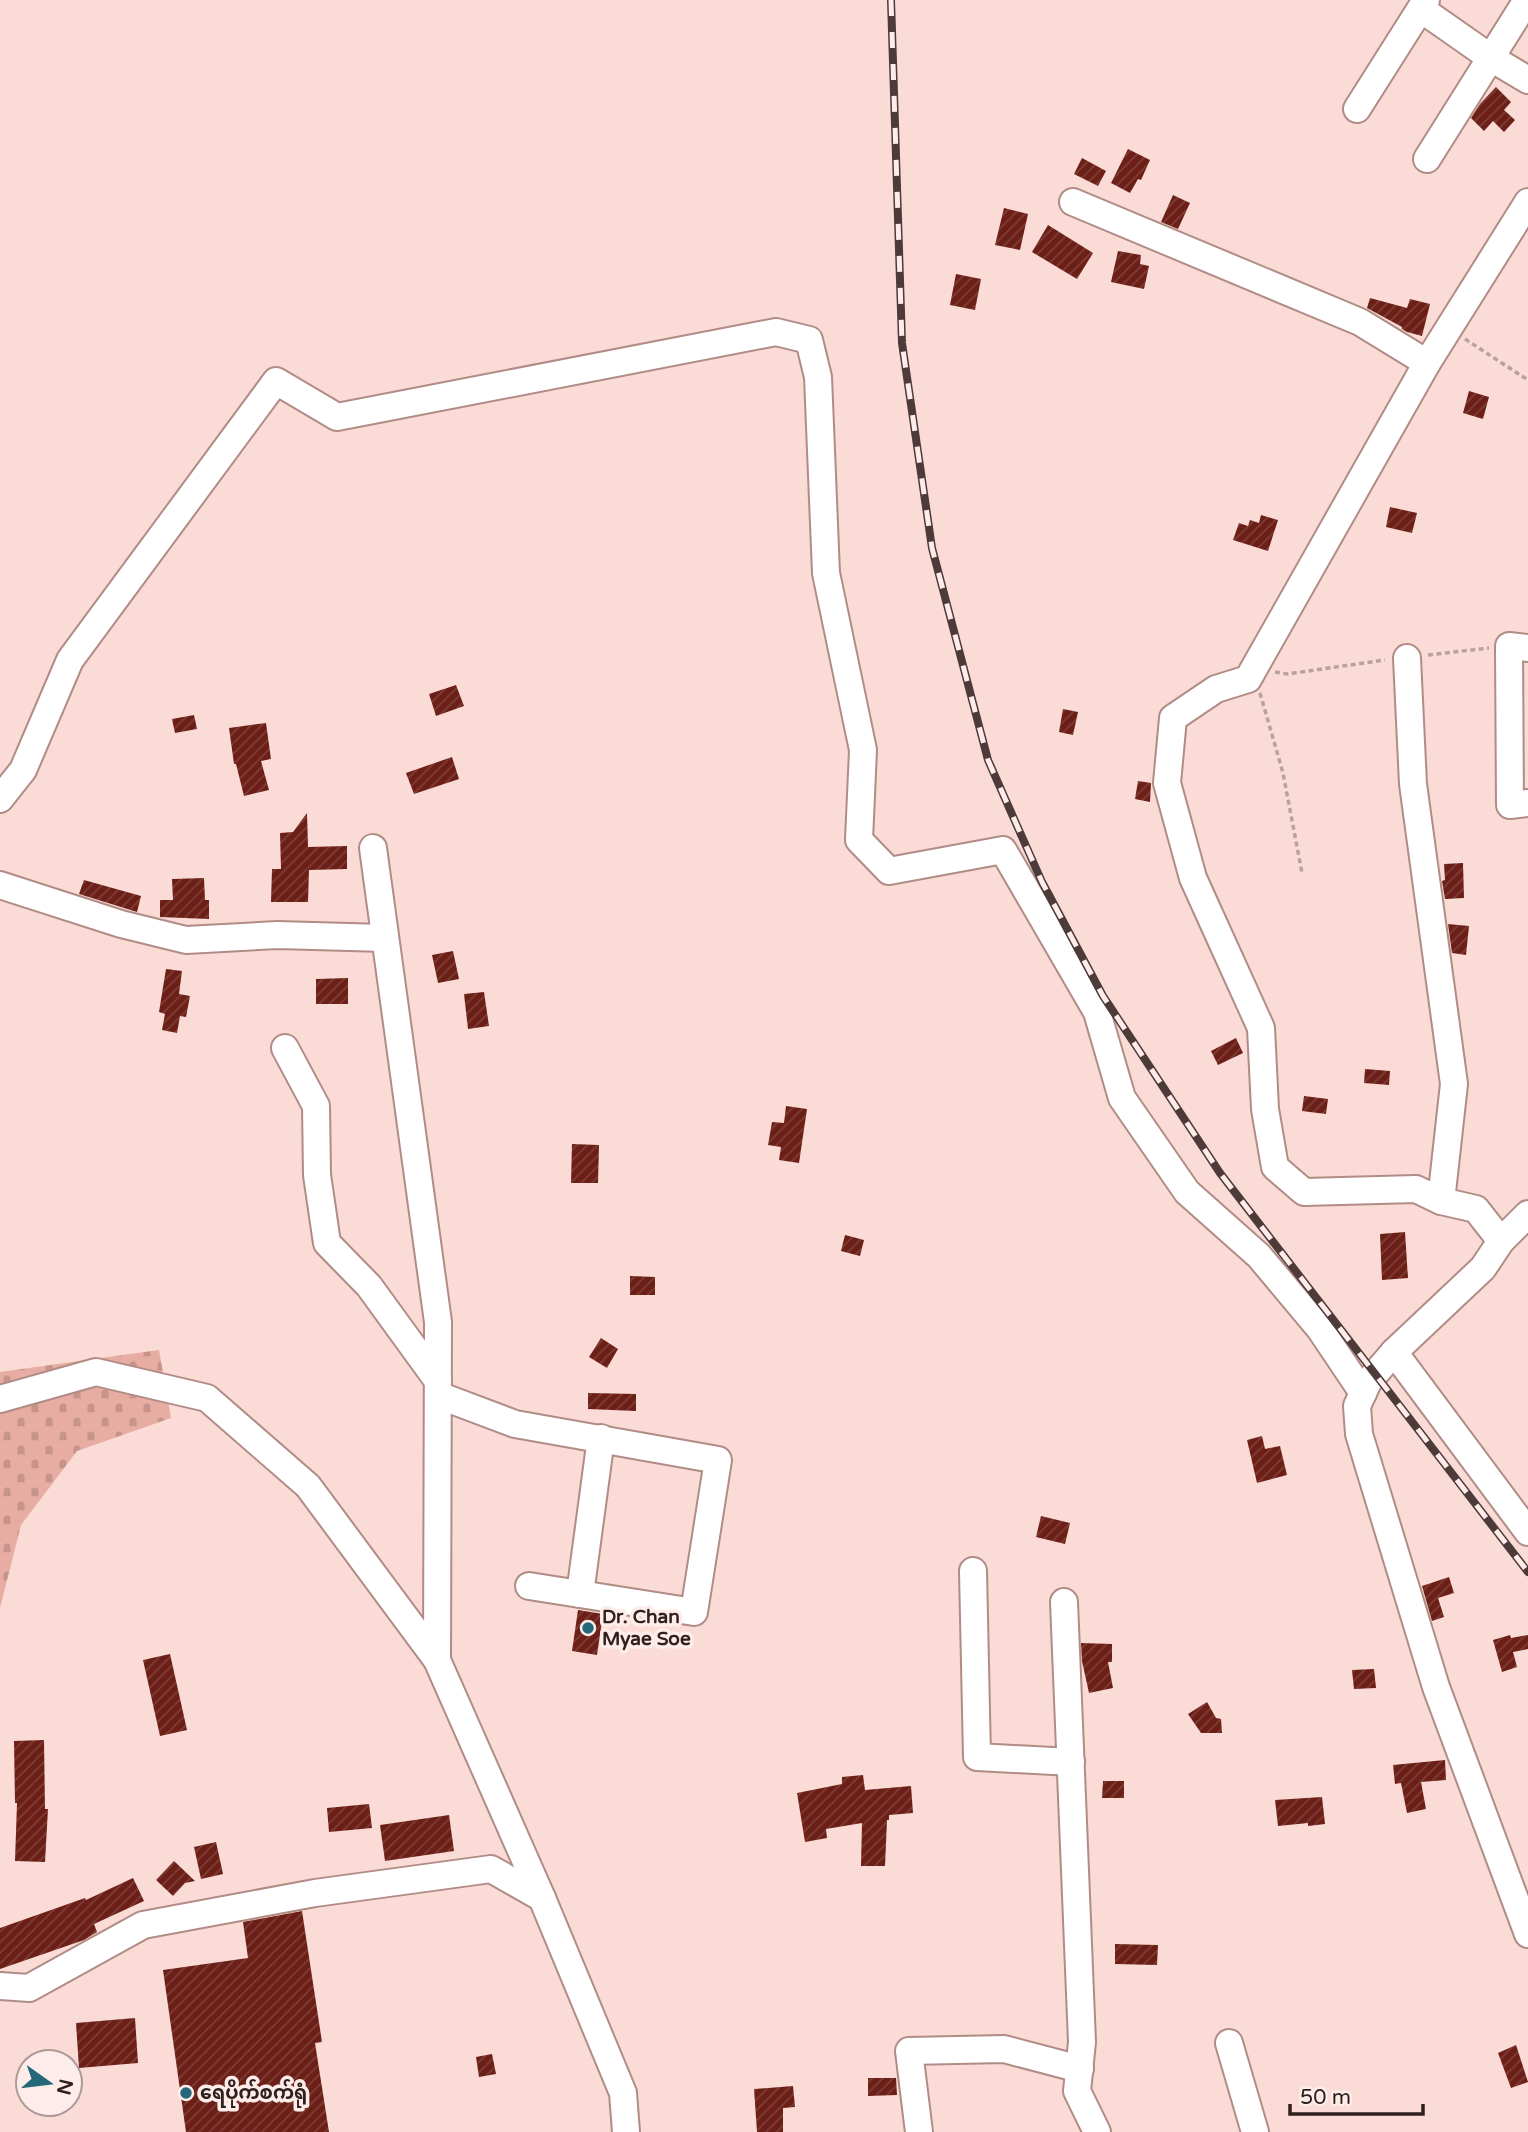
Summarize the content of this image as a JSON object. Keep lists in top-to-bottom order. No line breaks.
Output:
{"places":["Dr. Chan Myae Soe","ရေပိုက်စက်ရုံ"],"scale_bar":"50 m","north":"right"}
